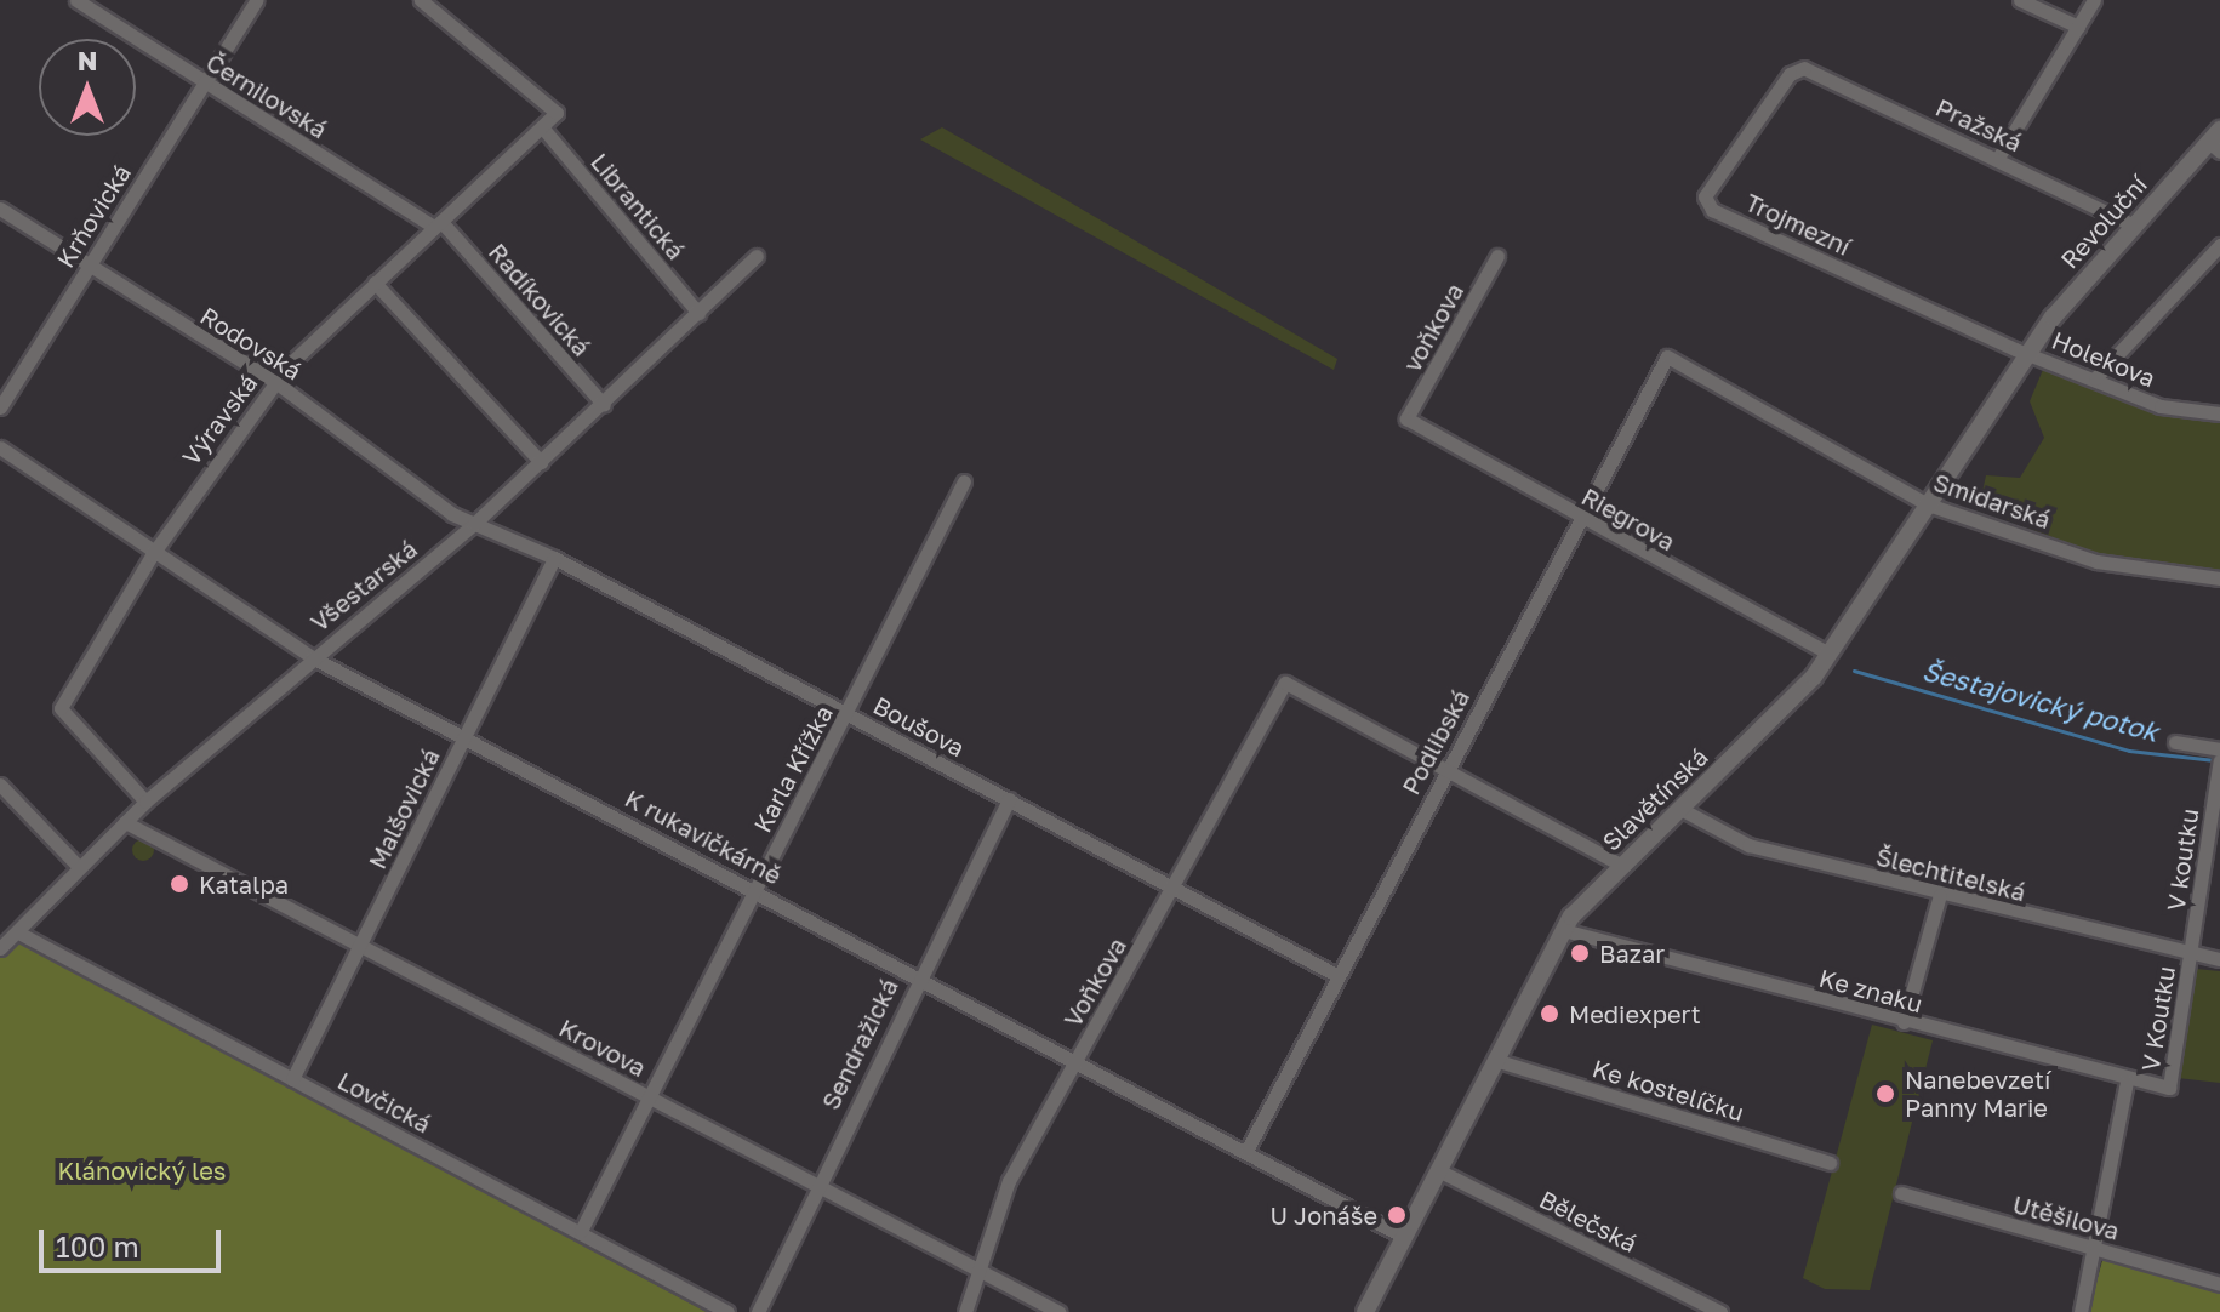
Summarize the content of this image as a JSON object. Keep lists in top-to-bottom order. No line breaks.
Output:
{"streets":{"street":["Černilovská","Pražská","Librantická","Krňovická","Revoluční","Trojmezní","Radíkovická","voňkova","Rodovská","Holekova","Výravská","Smidarská","Riegrova","Všestarská","Boušova","Podlibská","Karla Křížka","Slavětínská","Malšovická","K rukavičkárně","V koutku","Šlechtitelská","Voňkova","Ke znaku","V Koutku","Sendražická","Krovova","Ke kostelíčku","Lovčická","Utěšilova","Bělečská"]},"crossings":[["Černilovská","Krňovická"],["Černilovská","Radíkovická"],["Černilovská","Výravská"],["Pražská","Revoluční"],["Pražská","Trojmezní"],["Librantická","Výravská"],["Librantická","Všestarská"],["Krňovická","Rodovská"],["Revoluční","Trojmezní"],["Revoluční","Holekova"],["Revoluční","Slavětínská"],["Trojmezní","Holekova"],["Trojmezní","Slavětínská"],["Radíkovická","Výravská"],["Radíkovická","Všestarská"],["voňkova","Riegrova"],["Rodovská","Výravská"],["Rodovská","Všestarská"],["Rodovská","Boušova"],["Holekova","Slavětínská"],["Výravská","Všestarská"],["Výravská","K rukavičkárně"],["Smidarská","Podlibská"],["Smidarská","Slavětínská"],["Riegrova","Podlibská"],["Riegrova","Slavětínská"],["Všestarská","Boušova"],["Všestarská","K rukavičkárně"],["Všestarská","Krovova"],["Všestarská","Lovčická"],["Boušova","Podlibská"],["Boušova","Karla Křížka"],["Boušova","Malšovická"],["Boušova","Voňkova"],["Boušova","Sendražická"],["Podlibská","K rukavičkárně"],["Podlibská","Voňkova"],["Karla Křížka","K rukavičkárně"],["Karla Křížka","Krovova"],["Karla Křížka","Lovčická"],["Slavětínská","K rukavičkárně"],["Slavětínská","Šlechtitelská"],["Slavětínská","Ke znaku"],["Slavětínská","Ke kostelíčku"],["Slavětínská","Bělečská"],["Malšovická","K rukavičkárně"],["Malšovická","Krovova"],["Malšovická","Lovčická"],["K rukavičkárně","Voňkova"],["K rukavičkárně","Sendražická"],["V koutku","Šlechtitelská"],["V koutku","V Koutku"],["Šlechtitelská","V Koutku"],["Voňkova","Krovova"],["Ke znaku","V Koutku"],["Sendražická","Krovova"]],"water":["Šestajovický potok"],"parks":["Klánovický les"],"places":["Katalpa","Bazar","Mediexpert","Nanebevzetí Panny Marie","U Jonáše"],"scale_bar":"100 m","north":"top"}
